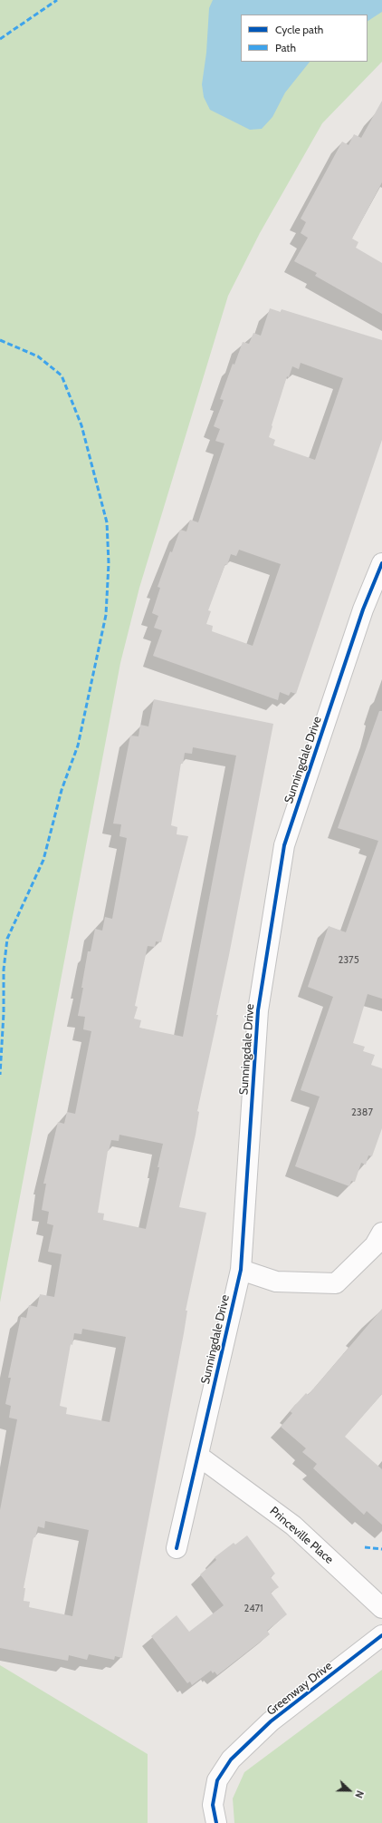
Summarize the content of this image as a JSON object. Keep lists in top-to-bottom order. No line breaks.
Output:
{"streets":{"street":["Sunningdale Drive","Princeville Place","Greenway Drive"]},"crossings":[["Sunningdale Drive","Princeville Place"]],"house_numbers":["2375","2387","2471"],"legend":["Cycle path","Path"],"north":"right"}
